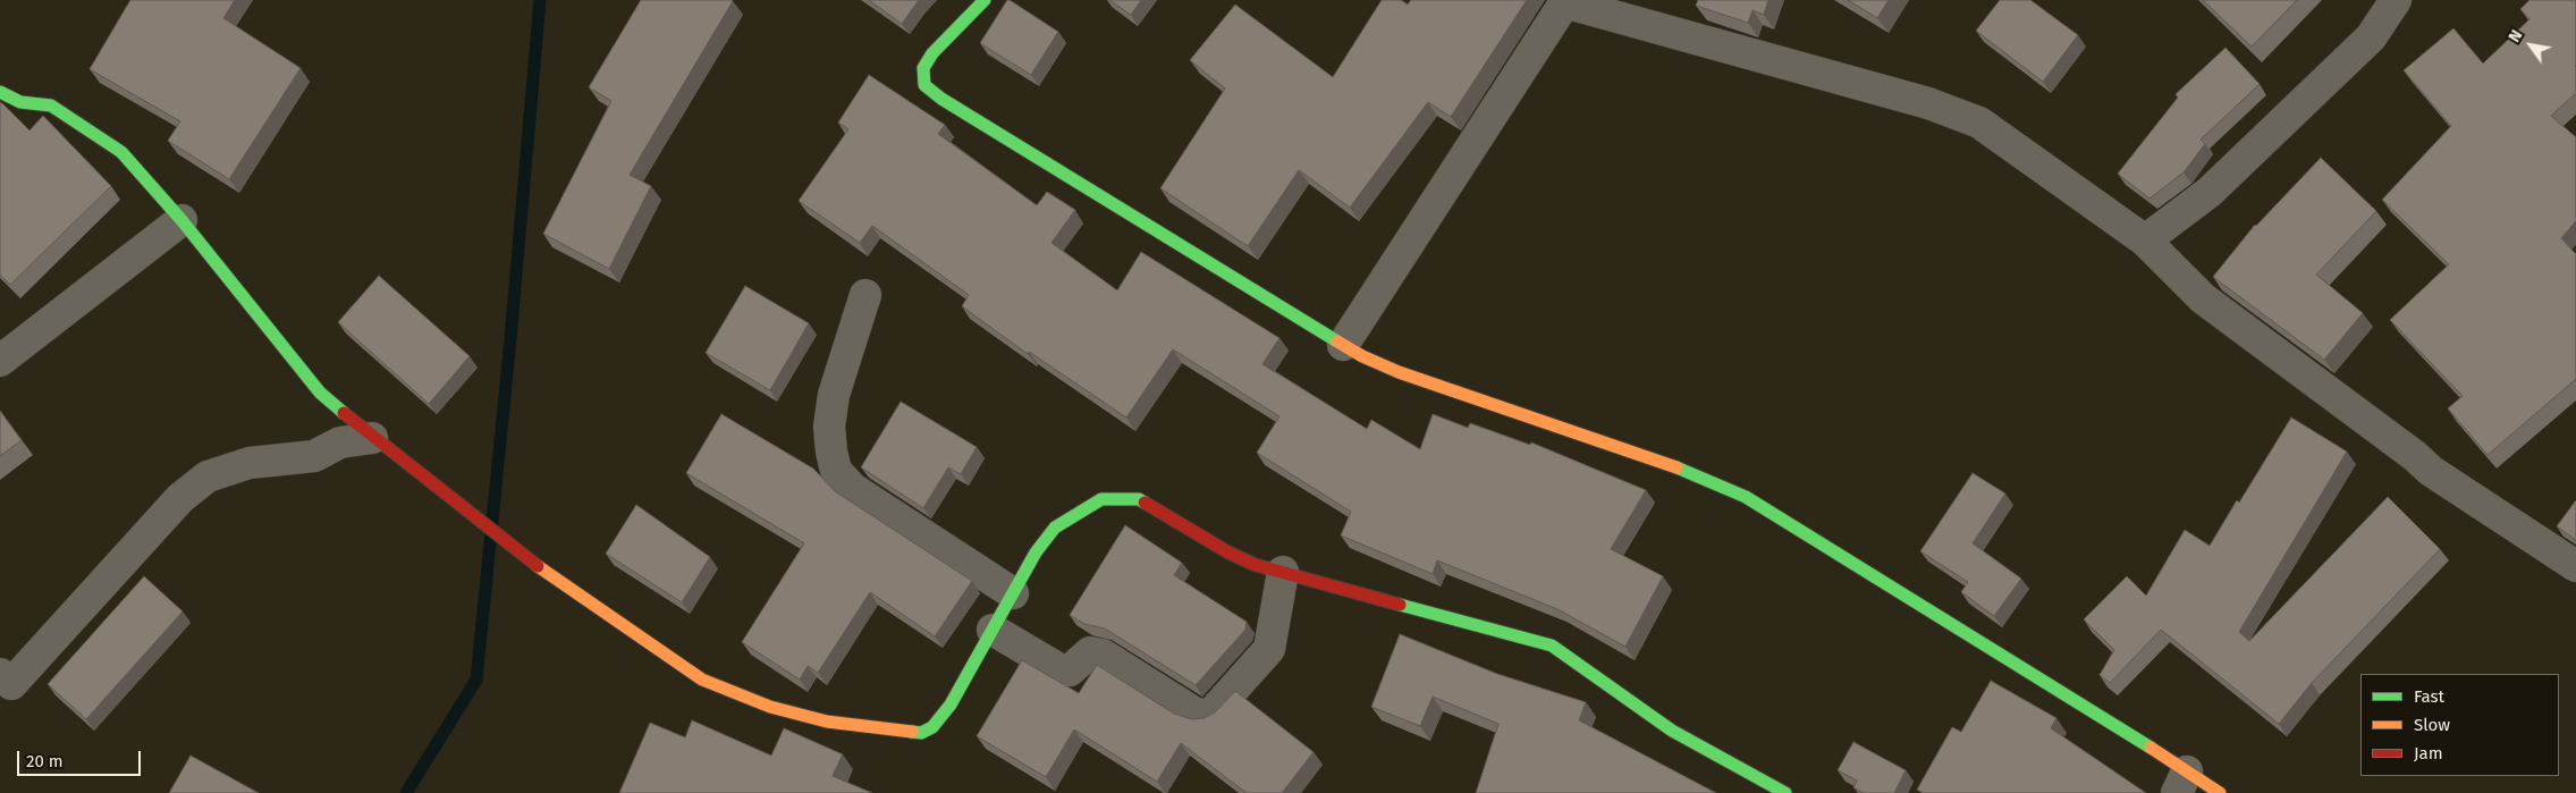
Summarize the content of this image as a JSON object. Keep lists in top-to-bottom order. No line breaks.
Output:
{"legend":["Fast","Slow","Jam"],"scale_bar":"20 m","north":"top left"}
